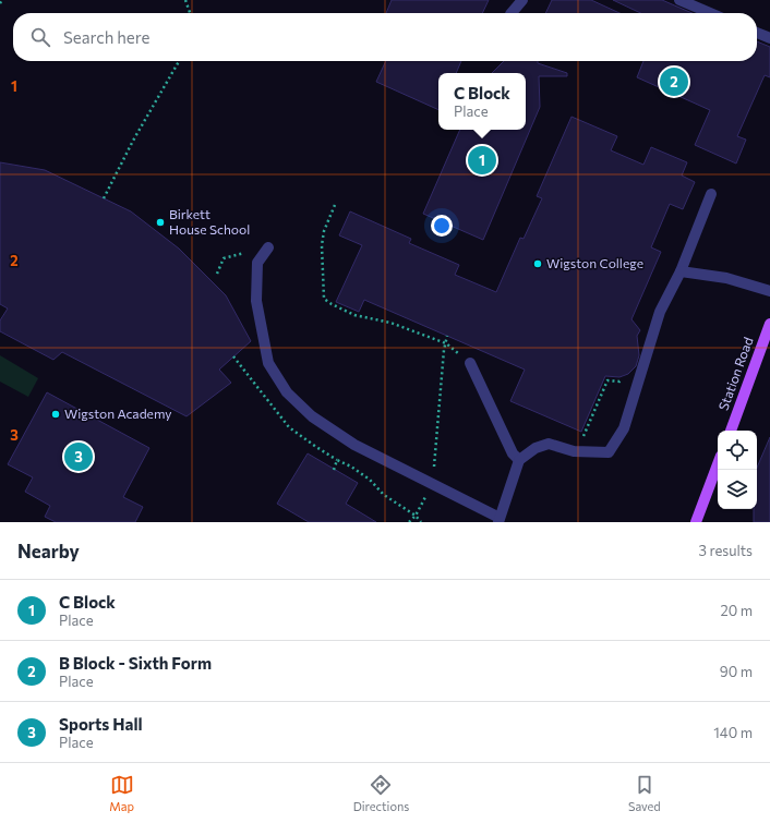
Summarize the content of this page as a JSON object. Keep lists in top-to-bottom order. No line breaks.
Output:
{"streets":{"main road":["Station Road"]},"places":["Birkett House School","Wigston College","Wigston Academy"],"page":{"search":"Search here","pins":["2","1","3"],"popup":["C Block","Place"],"heading":["Nearby","3 results"],"list":[{"mark":"1","name":"C Block","note":"Place","value":"20 m"},{"mark":"2","name":"B Block - Sixth Form","note":"Place","value":"90 m"},{"mark":"3","name":"Sports Hall","note":"Place","value":"140 m"}],"nav":["Map","Directions","Saved"]},"grid":{"rows":["1","2","3"]}}
